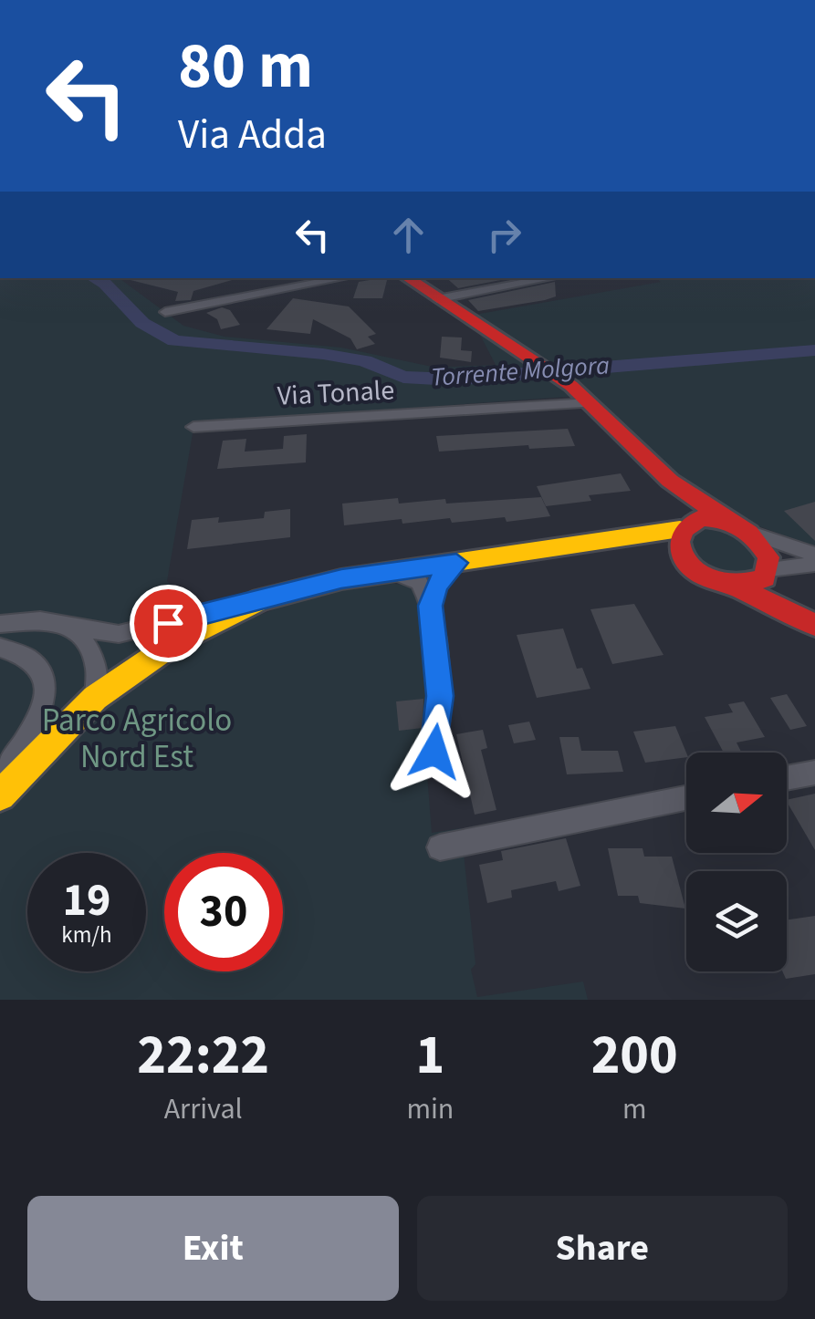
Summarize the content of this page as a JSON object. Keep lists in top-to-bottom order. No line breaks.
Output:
{"streets":{"street":["Via Tonale"]},"water":["Torrente Molgora"],"parks":["Parco Agricolo Nord Est"],"north":"right","page":{"turn":["80 m","Via Adda"],"speed":"19 km/h","limit":"30","eta":["22:22","Arrival","1","min","200","m"],"buttons":["Exit","Share"]}}
